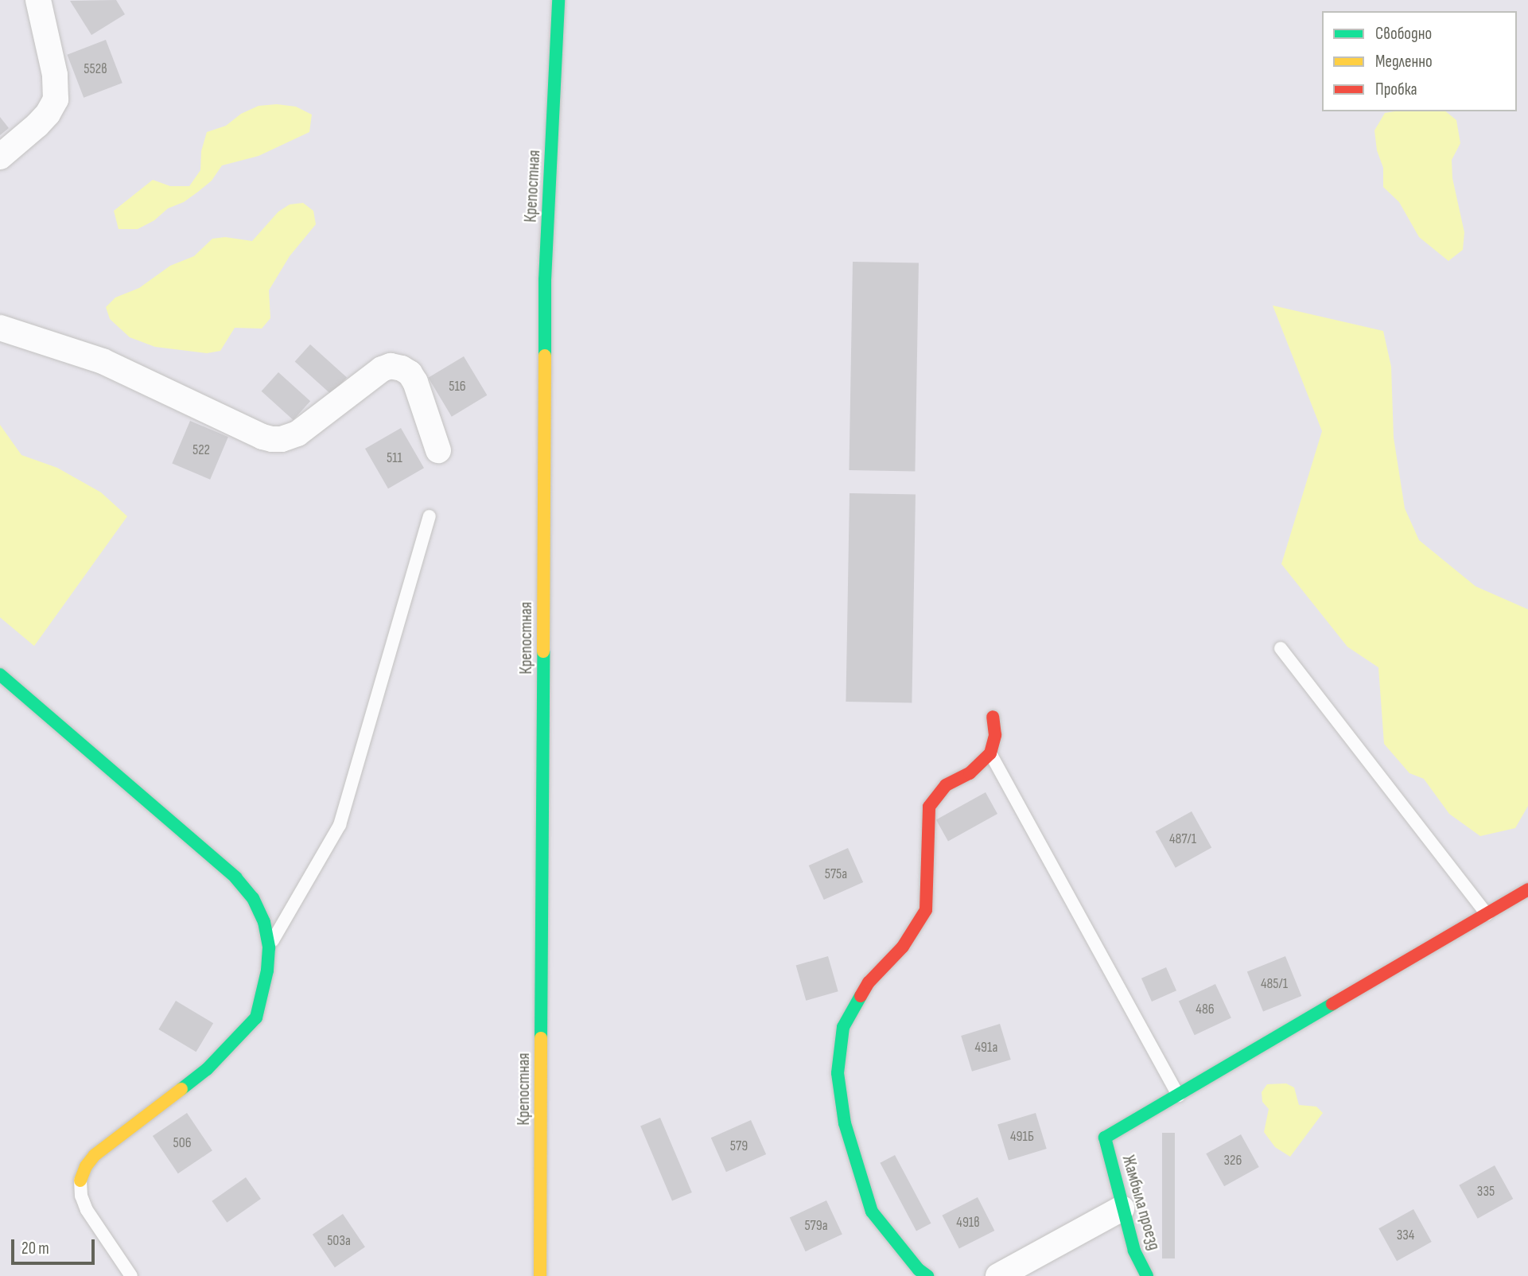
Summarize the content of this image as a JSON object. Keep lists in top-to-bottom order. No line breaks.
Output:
{"streets":{"street":["Крепостная","Жамбыла проезд"]},"house_numbers":["552в","516","522","511","487/1","575а","485/1","486","491а","491Б","506","579","326","335","491в","579а","334","503а"],"legend":["Свободно","Медленно","Пробка"],"scale_bar":"20 m"}
